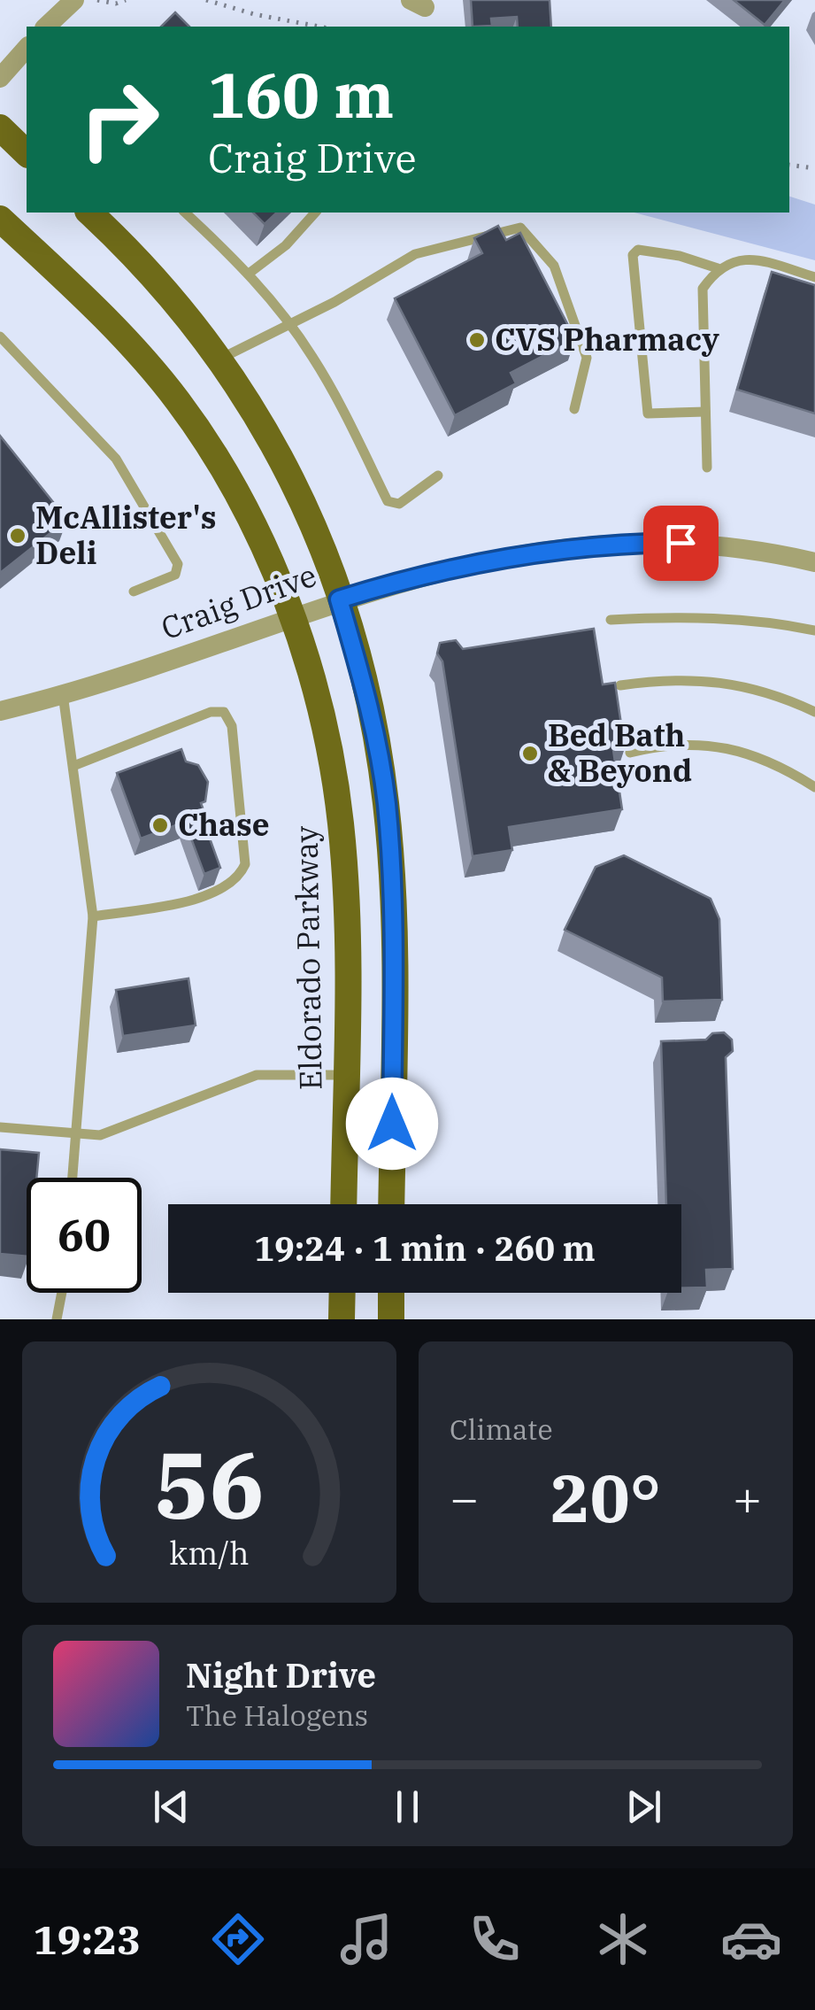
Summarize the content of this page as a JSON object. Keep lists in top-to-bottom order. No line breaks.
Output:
{"streets":{"main road":["Eldorado Parkway"],"street":["Craig Drive"]},"crossings":[["Craig Drive","Eldorado Parkway"]],"places":["CVS Pharmacy","McAllister's Deli","Bed Bath & Beyond","Chase"],"page":{"turn":["160 m","Craig Drive"],"limit":"60","trip":"19:24 · 1 min · 260 m","tile":"Climate","heat":["−","20°","+"],"song":["Night Drive","The Halogens"],"tabs":"19:23","gauge":["56","km/h"]}}
